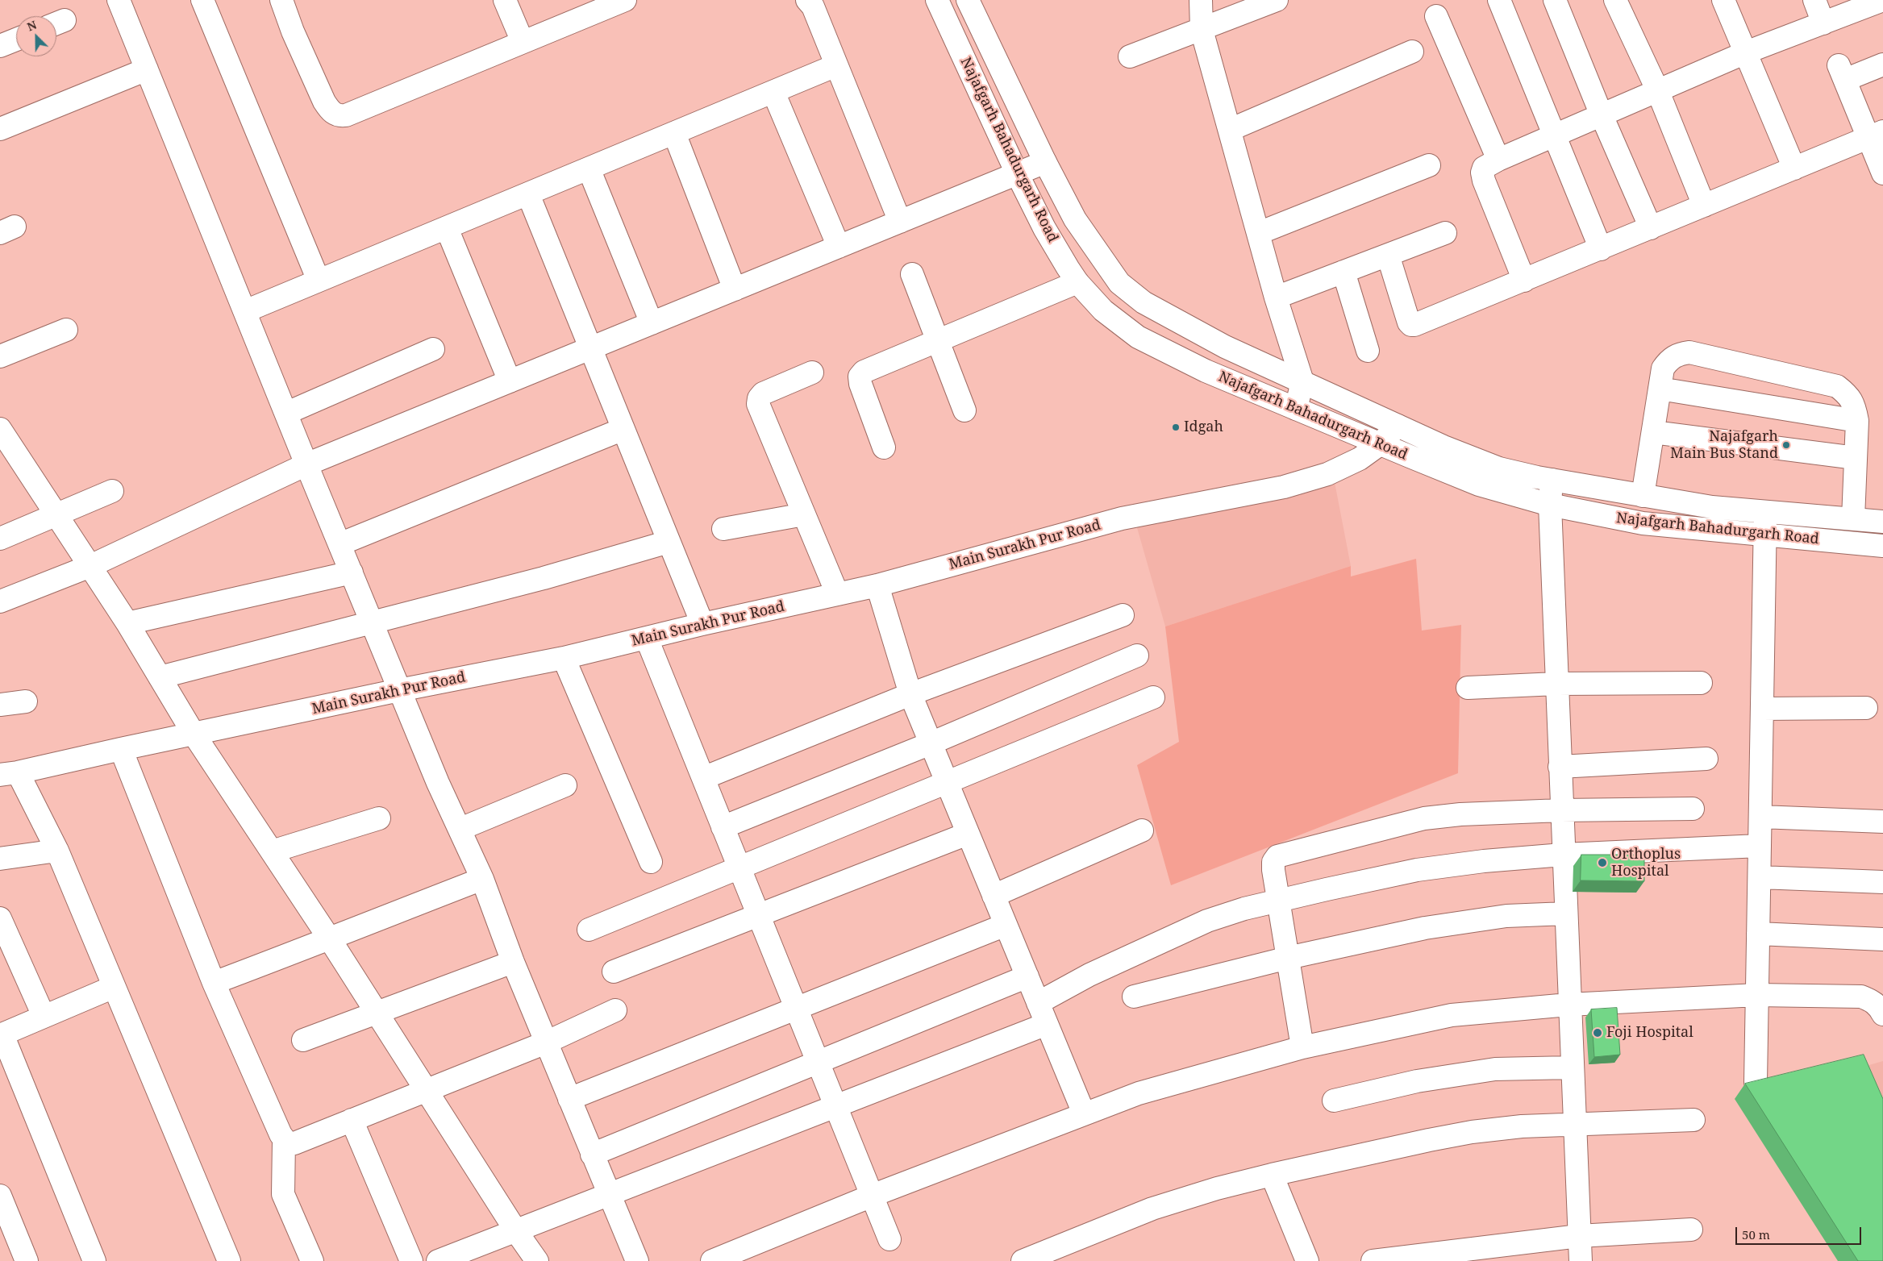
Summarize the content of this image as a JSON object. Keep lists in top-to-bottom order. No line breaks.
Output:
{"streets":{"street":["Najafgarh Bahadurgarh Road","Main Surakh Pur Road"]},"crossings":[["Najafgarh Bahadurgarh Road","Main Surakh Pur Road"]],"places":["Idgah","Najafgarh Main Bus Stand","Orthoplus Hospital","Foji Hospital"],"scale_bar":"50 m","north":"top left"}
